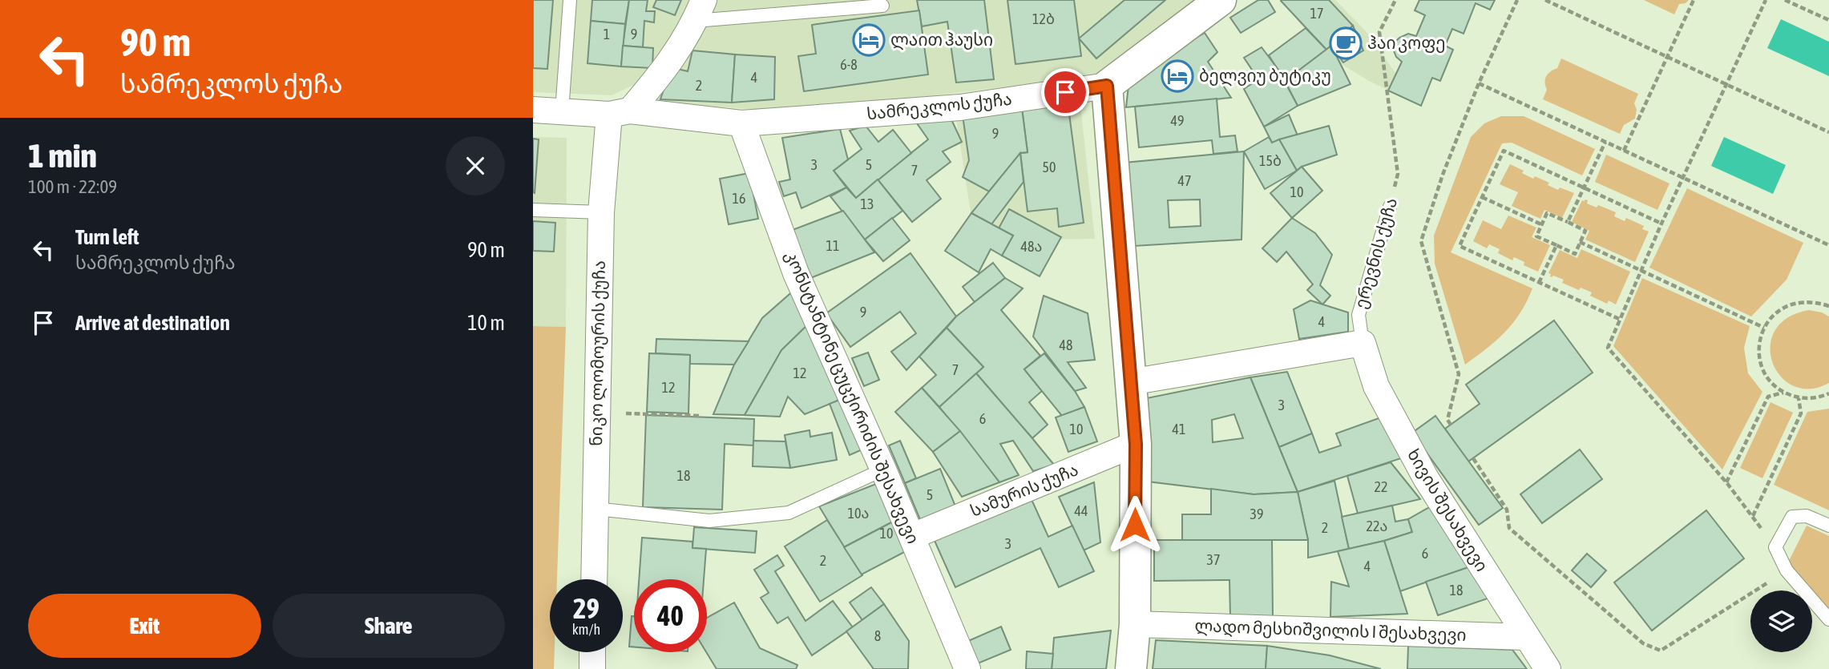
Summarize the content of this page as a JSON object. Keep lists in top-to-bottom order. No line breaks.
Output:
{"streets":{"street":["სამრეკლოს ქუჩა","ნიკო ლომოურის ქუჩა","კონსტანტინე ცუცქირიძის შესახვევი","სამურის ქუჩა","ხივის შესახვევი","ლადო მესხიშვილის I შესახვევი"],"lane":["ერევნის ქუჩა"]},"crossings":[["სამრეკლოს ქუჩა","ნიკო ლომოურის ქუჩა"],["სამრეკლოს ქუჩა","კონსტანტინე ცუცქირიძის შესახვევი"],["ერევნის ქუჩა","ხივის შესახვევი"],["კონსტანტინე ცუცქირიძის შესახვევი","სამურის ქუჩა"],["ხივის შესახვევი","ლადო მესხიშვილის I შესახვევი"]],"places":{"hotel":["ლაით ჰაუსი","ბელვიუ ბუტიკუ"],"cafe":["ჰაი კოფე"]},"house_numbers":["17","12ბ","1","9","6-8","4","2","49","9","15ბ","3","5","50","7","47","10","16","13","11","48ა","9","4","48","7","12","12","3","6","10","41","18","22","5","44","10ა","39","22ა","2","10","3","6","37","2","4","18","8"],"page":{"turn":["90 m","სამრეკლოს ქუჩა"],"heading":["1 min","100 m · 22:09"],"list":[{"name":"Turn left","note":"სამრეკლოს ქუჩა","value":"90 m"},{"name":"Arrive at destination","value":"10 m"}],"speed":"29 km/h","limit":"40","buttons":["Exit","Share"]}}
